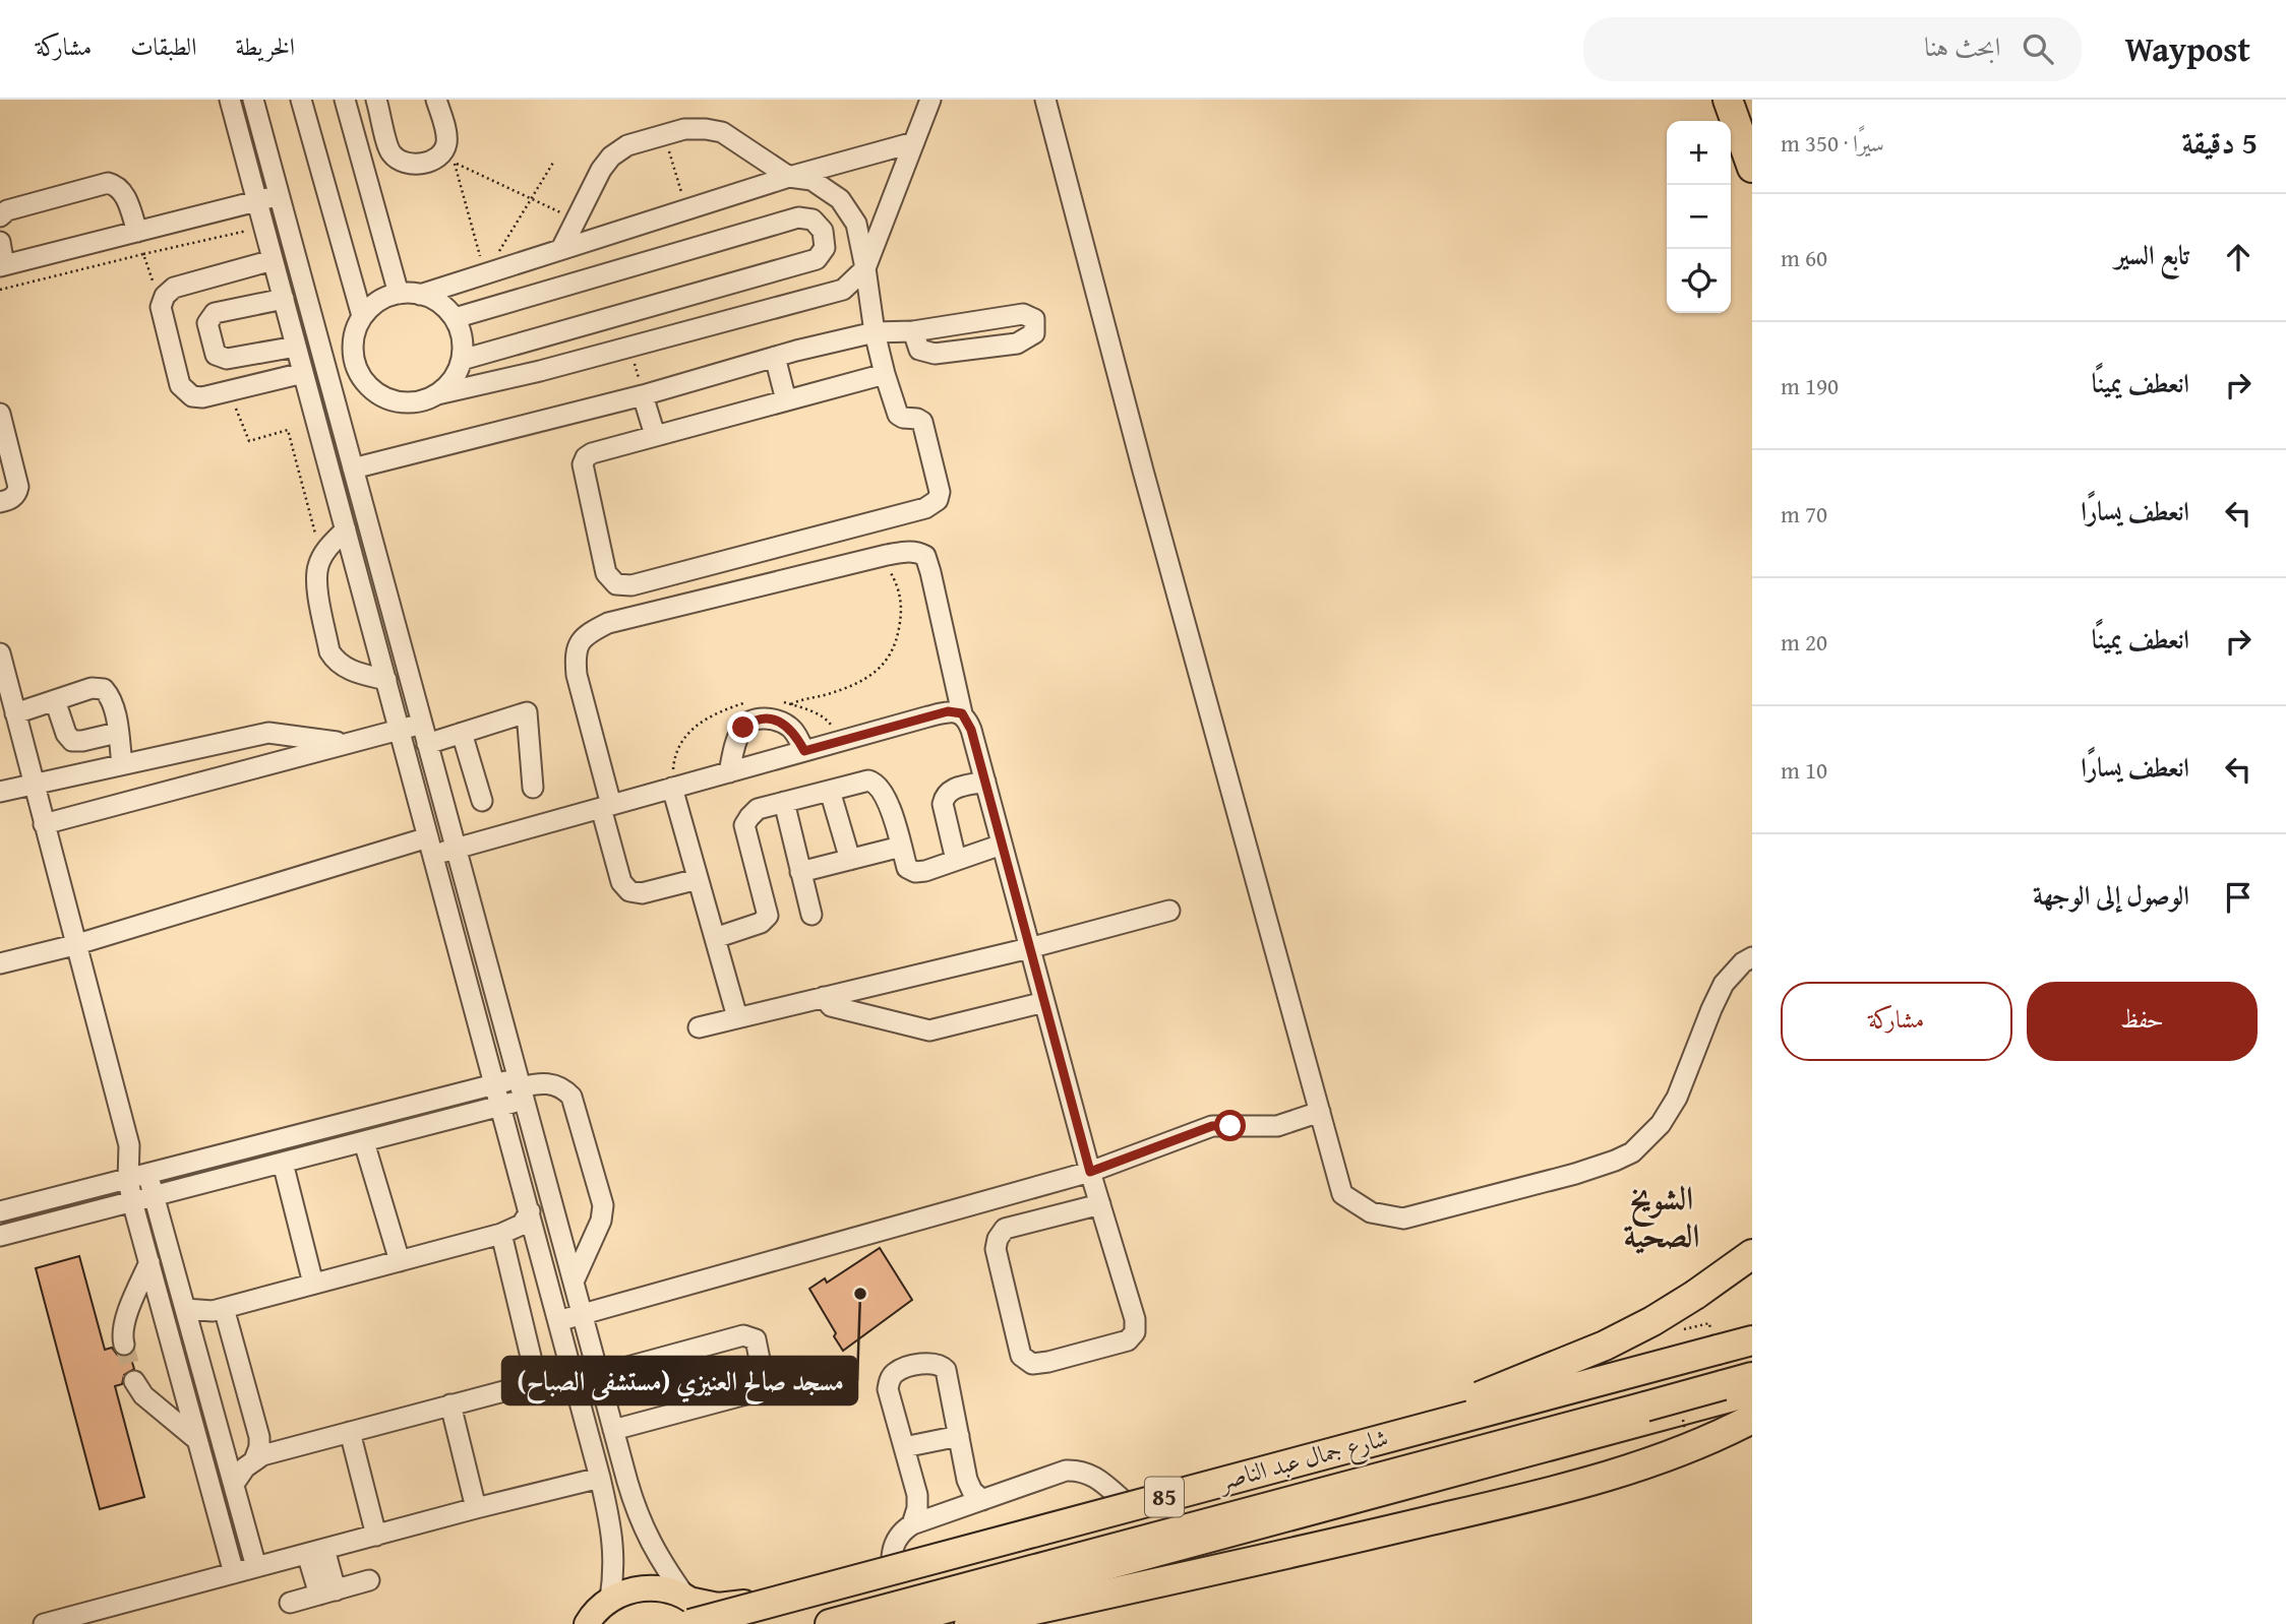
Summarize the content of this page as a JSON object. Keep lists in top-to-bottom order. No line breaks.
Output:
{"streets":{"highway":["شارع جمال عبد الناصر","85"]},"districts":["الشويخ الصحية"],"places":["مسجد صالح العنيزي (مستشفى الصباح)"],"page":{"header":"Waypost","search":"ابحث هنا","nav":["الخريطة","الطبقات","مشاركة"],"heading":["5 دقيقة","سيرًا · 350 m"],"map_buttons":["+","−"],"list":[["تابع السير","60 m"],["انعطف يمينًا","190 m"],["انعطف يسارًا","70 m"],["انعطف يمينًا","20 m"],["انعطف يسارًا","10 m"],"الوصول إلى الوجهة"],"buttons":["حفظ","مشاركة"]}}
